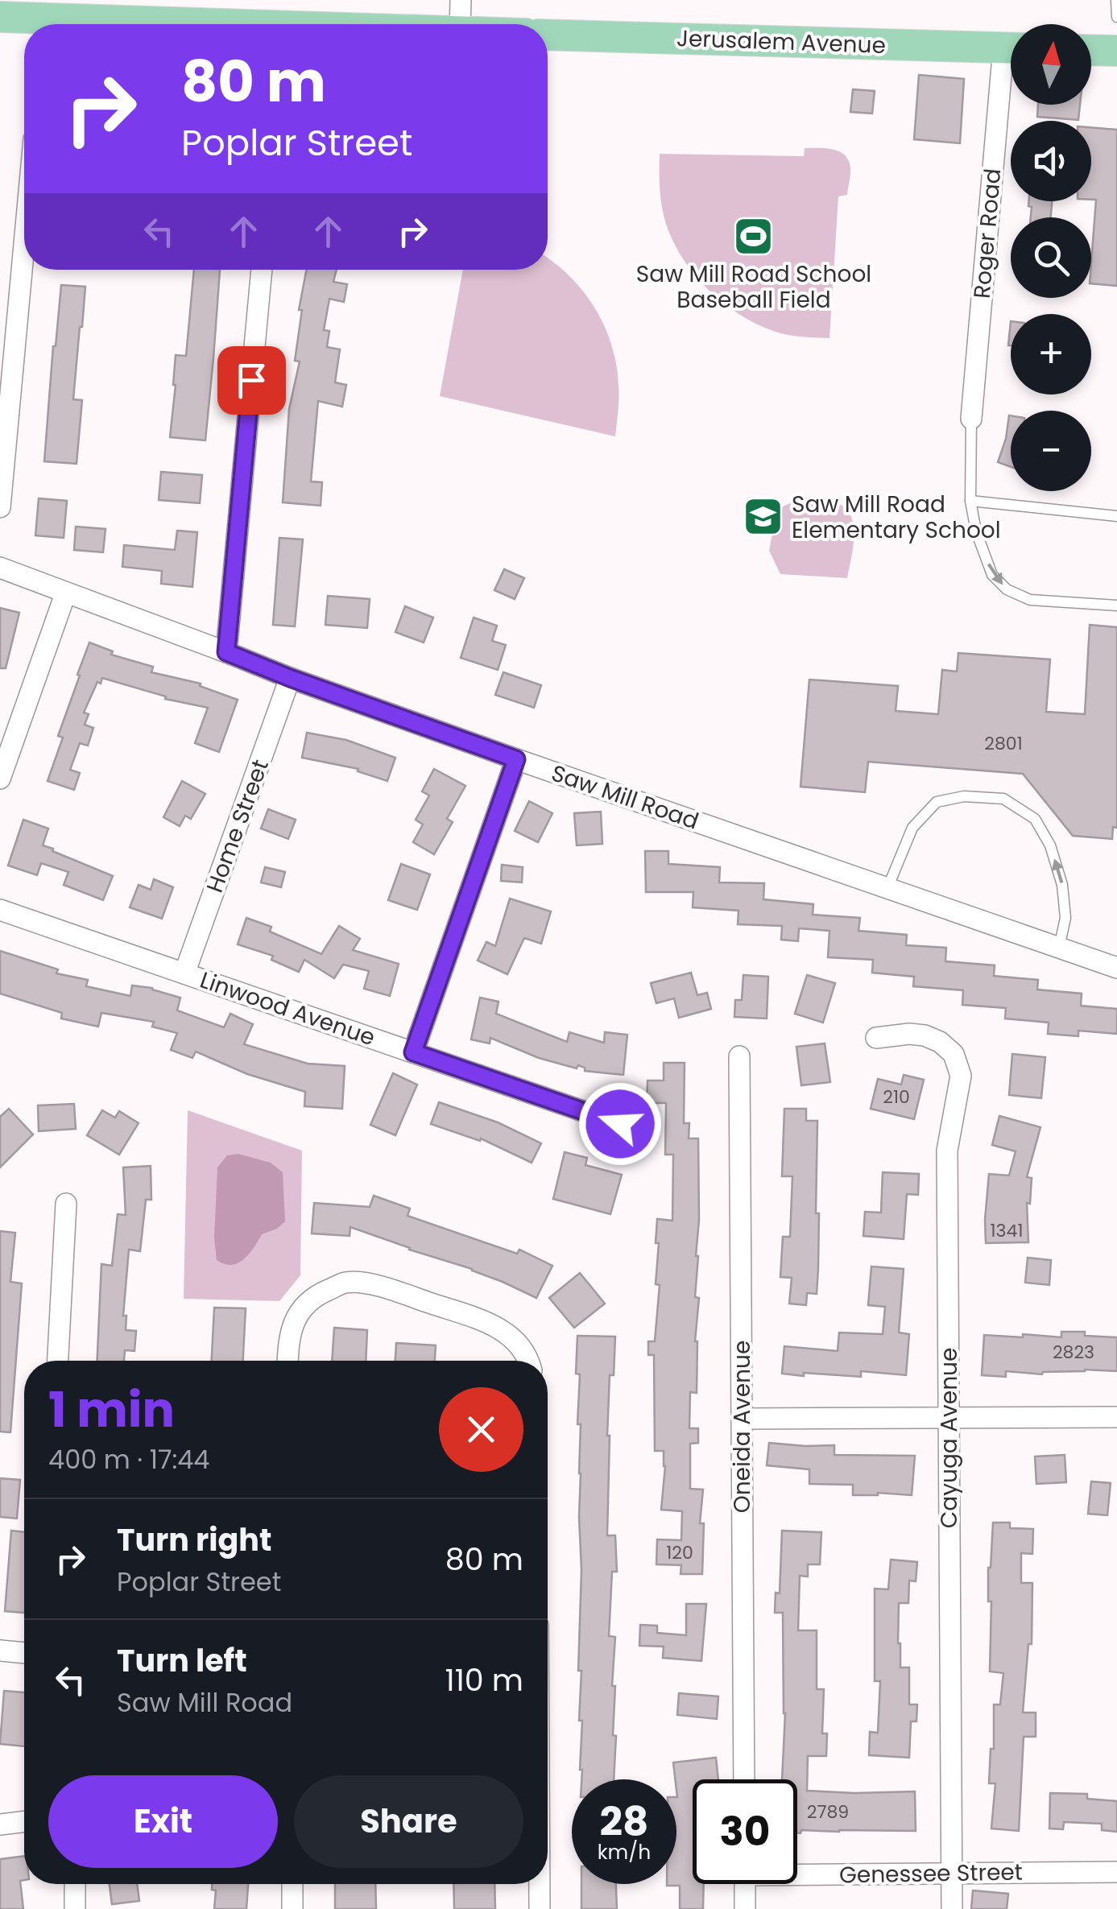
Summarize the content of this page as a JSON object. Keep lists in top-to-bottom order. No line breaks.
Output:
{"streets":{"main road":["Jerusalem Avenue"],"street":["Roger Road","Saw Mill Road","Home Street","Linwood Avenue","Oneida Avenue","Cayuga Avenue","Genessee Street"]},"crossings":[["Saw Mill Road","Home Street"],["Home Street","Linwood Avenue"],["Cayuga Avenue","Genessee Street"]],"places":{"sports":["Saw Mill Road School Baseball Field"],"school or university":["Saw Mill Road Elementary School"]},"house_numbers":["2801","210","1341","2823","120","2789"],"north":"top","page":{"map_buttons":["+","−"],"turn":["80 m","Poplar Street"],"heading":["1 min","400 m · 17:44"],"list":[{"name":"Turn right","note":"Poplar Street","value":"80 m"},{"name":"Turn left","note":"Saw Mill Road","value":"110 m"}],"buttons":["Exit","Share"],"speed":"28 km/h","limit":"30"}}
